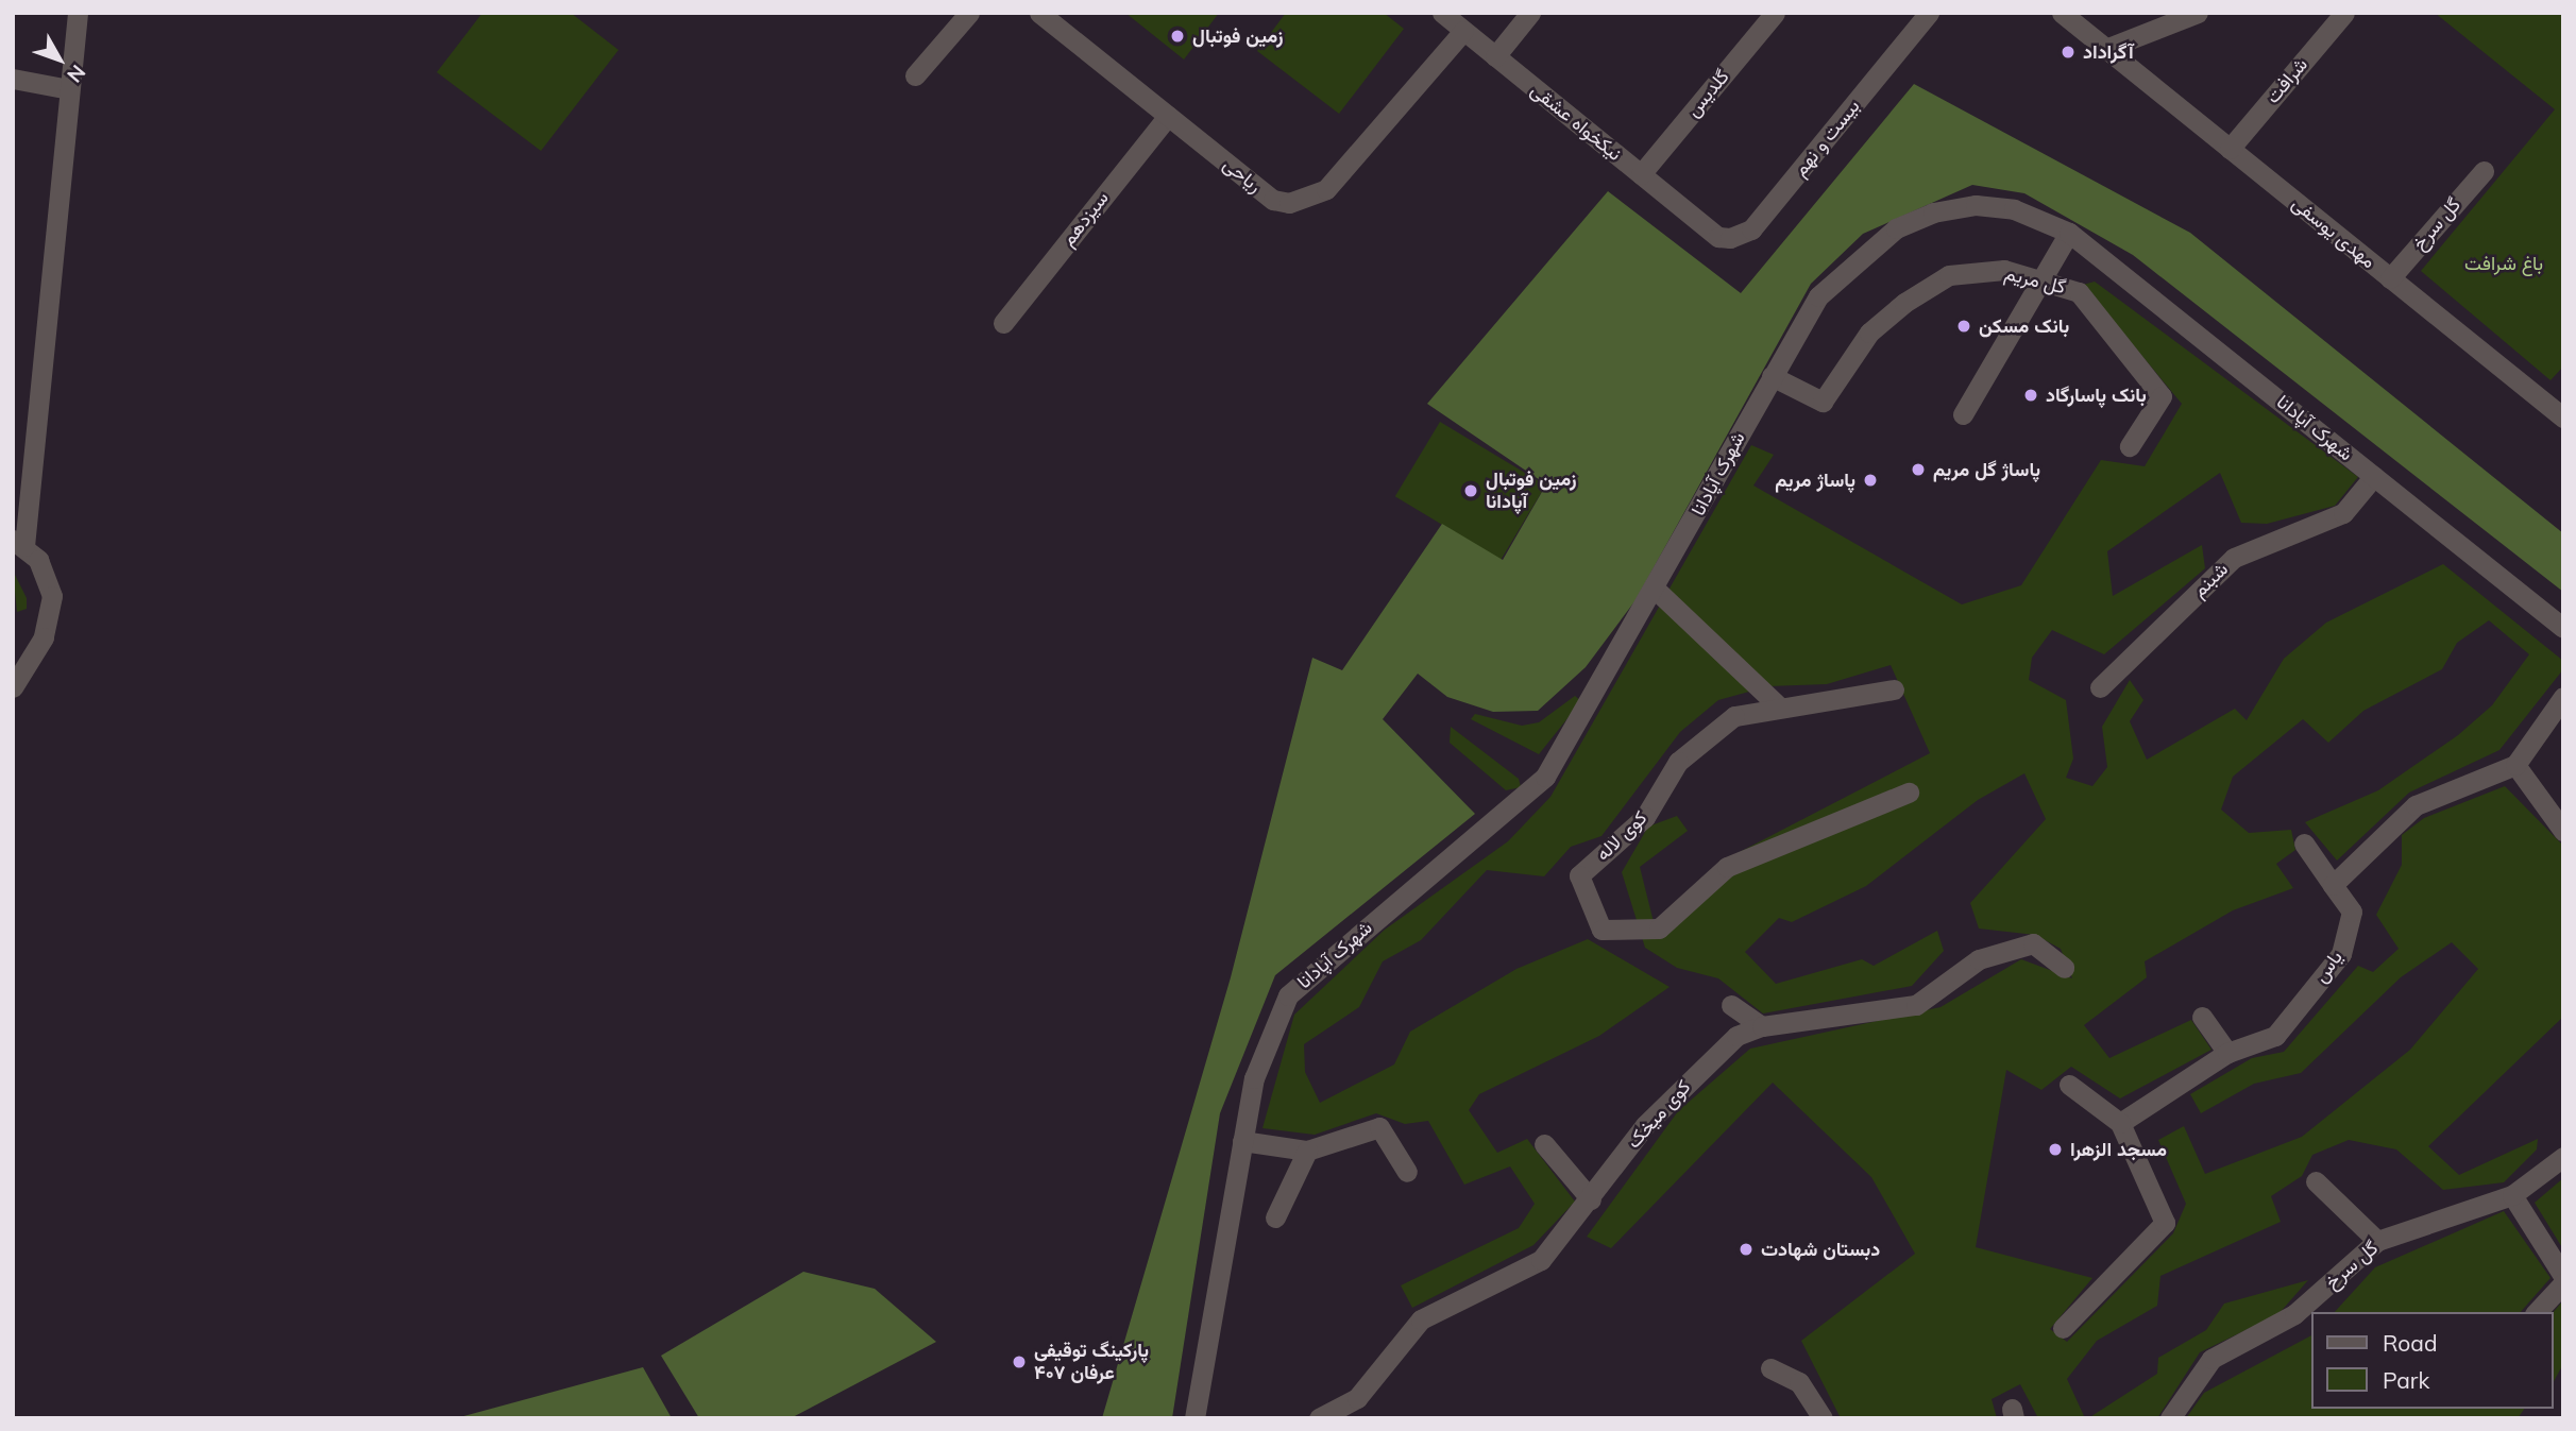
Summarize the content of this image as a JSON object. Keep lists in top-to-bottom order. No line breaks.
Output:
{"streets":{"street":["شرافت","گلدیس","نیکخواه عشقی","بیست و نهم","ریاحی","سیزدهم","گل سرخ","مهدی یوسفی","گل مریم","شهرک آپادانا","شبنم","کوی لاله","یاس","کوی میخک"]},"crossings":[["شرافت","مهدی یوسفی"],["گلدیس","نیکخواه عشقی"],["نیکخواه عشقی","بیست و نهم"],["نیکخواه عشقی","ریاحی"],["ریاحی","سیزدهم"],["گل سرخ","مهدی یوسفی"],["گل مریم","شهرک آپادانا"],["شهرک آپادانا","شبنم"]],"parks":["باغ شرافت"],"places":["زمین فوتبال","آگراداد","بانک مسکن","بانک پاسارگاد","پاساژ گل مریم","پاساژ مریم","زمین فوتبال آپادانا","مسجد الزهرا","دبستان شهادت","پارکینگ توقیفی عرفان ۴۰۷"],"legend":["Road","Park"],"north":"bottom right"}
